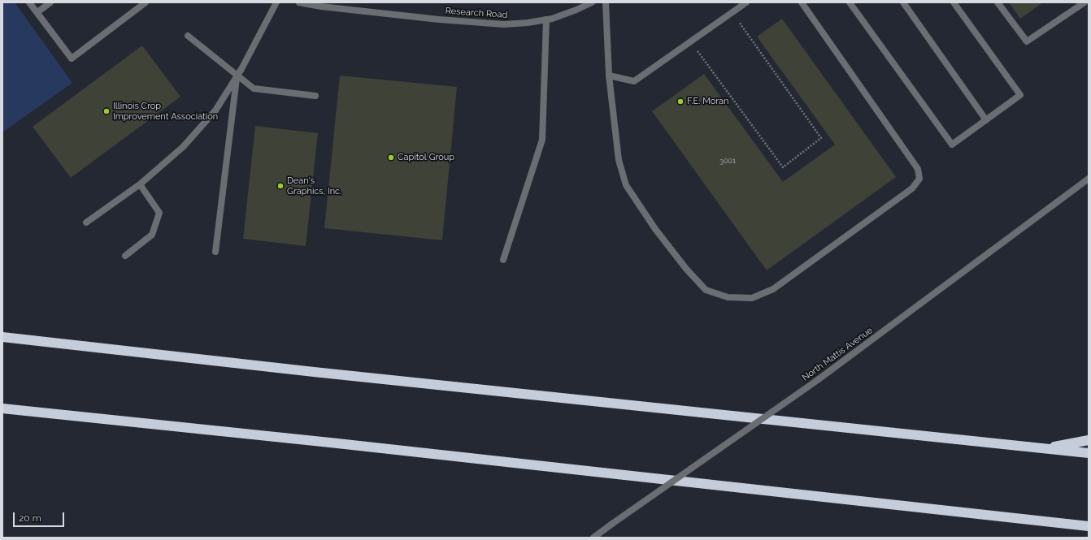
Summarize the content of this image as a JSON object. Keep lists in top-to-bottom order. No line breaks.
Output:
{"streets":{"street":["Research Road","North Mattis Avenue"]},"places":["F.E. Moran","Illinois Crop Improvement Association","Capitol Group","Dean's Graphics, Inc."],"house_numbers":["3001"],"scale_bar":"20 m"}
